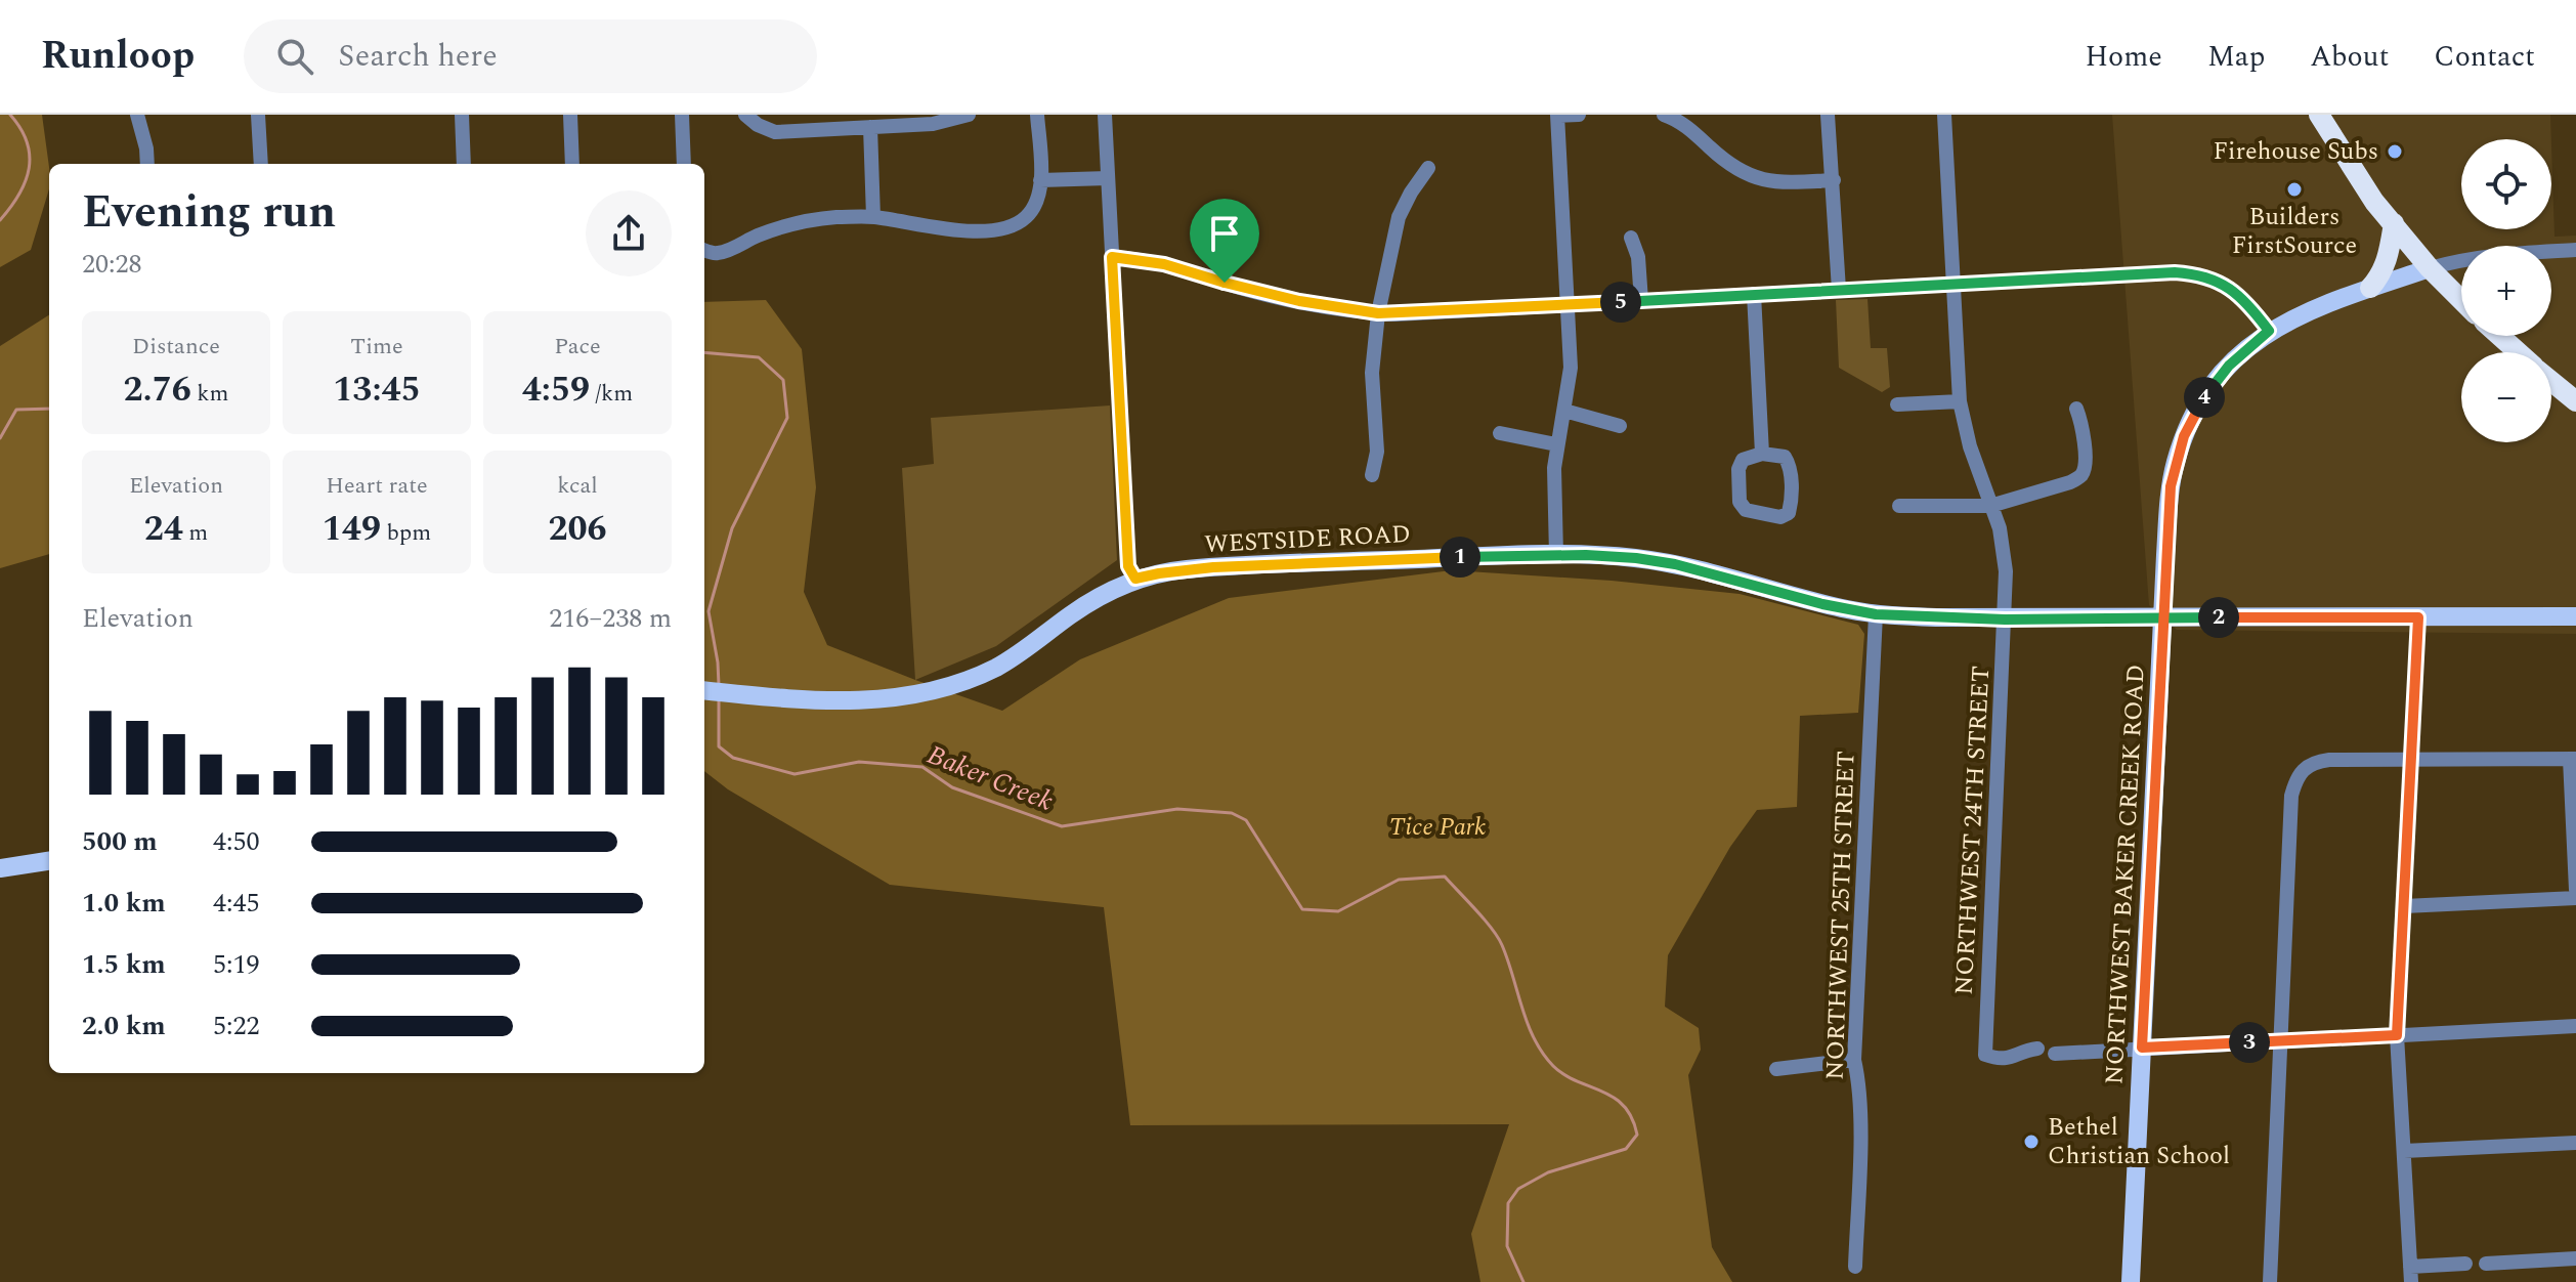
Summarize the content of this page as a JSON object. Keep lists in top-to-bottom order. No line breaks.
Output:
{"streets":{"main road":["WESTSIDE ROAD","NORTHWEST BAKER CREEK ROAD"],"street":["NORTHWEST 24TH STREET","NORTHWEST 25TH STREET"]},"crossings":[["WESTSIDE ROAD","NORTHWEST 24TH STREET"],["WESTSIDE ROAD","NORTHWEST BAKER CREEK ROAD"],["WESTSIDE ROAD","NORTHWEST 25TH STREET"]],"water":["Baker Creek"],"parks":["Tice Park"],"places":["Firehouse Subs","Builders FirstSource","Bethel Christian School"],"page":{"header":"Runloop","search":"Search here","nav":["Home","Map","About","Contact"],"map_buttons":["+","−"],"heading":["Evening run","20:28"],"pins":["5","4","1","2","3"],"stats":[["Distance","2.76 km"],["Time","13:45"],["Pace","4:59 /km"],["Elevation","24 m"],["Heart rate","149 bpm"],["kcal","206"]],"chart":["Elevation","216–238 m"],"list":[{"name":"500 m","note":"4:50"},{"name":"1.0 km","note":"4:45"},{"name":"1.5 km","note":"5:19"},{"name":"2.0 km","note":"5:22"}]}}
